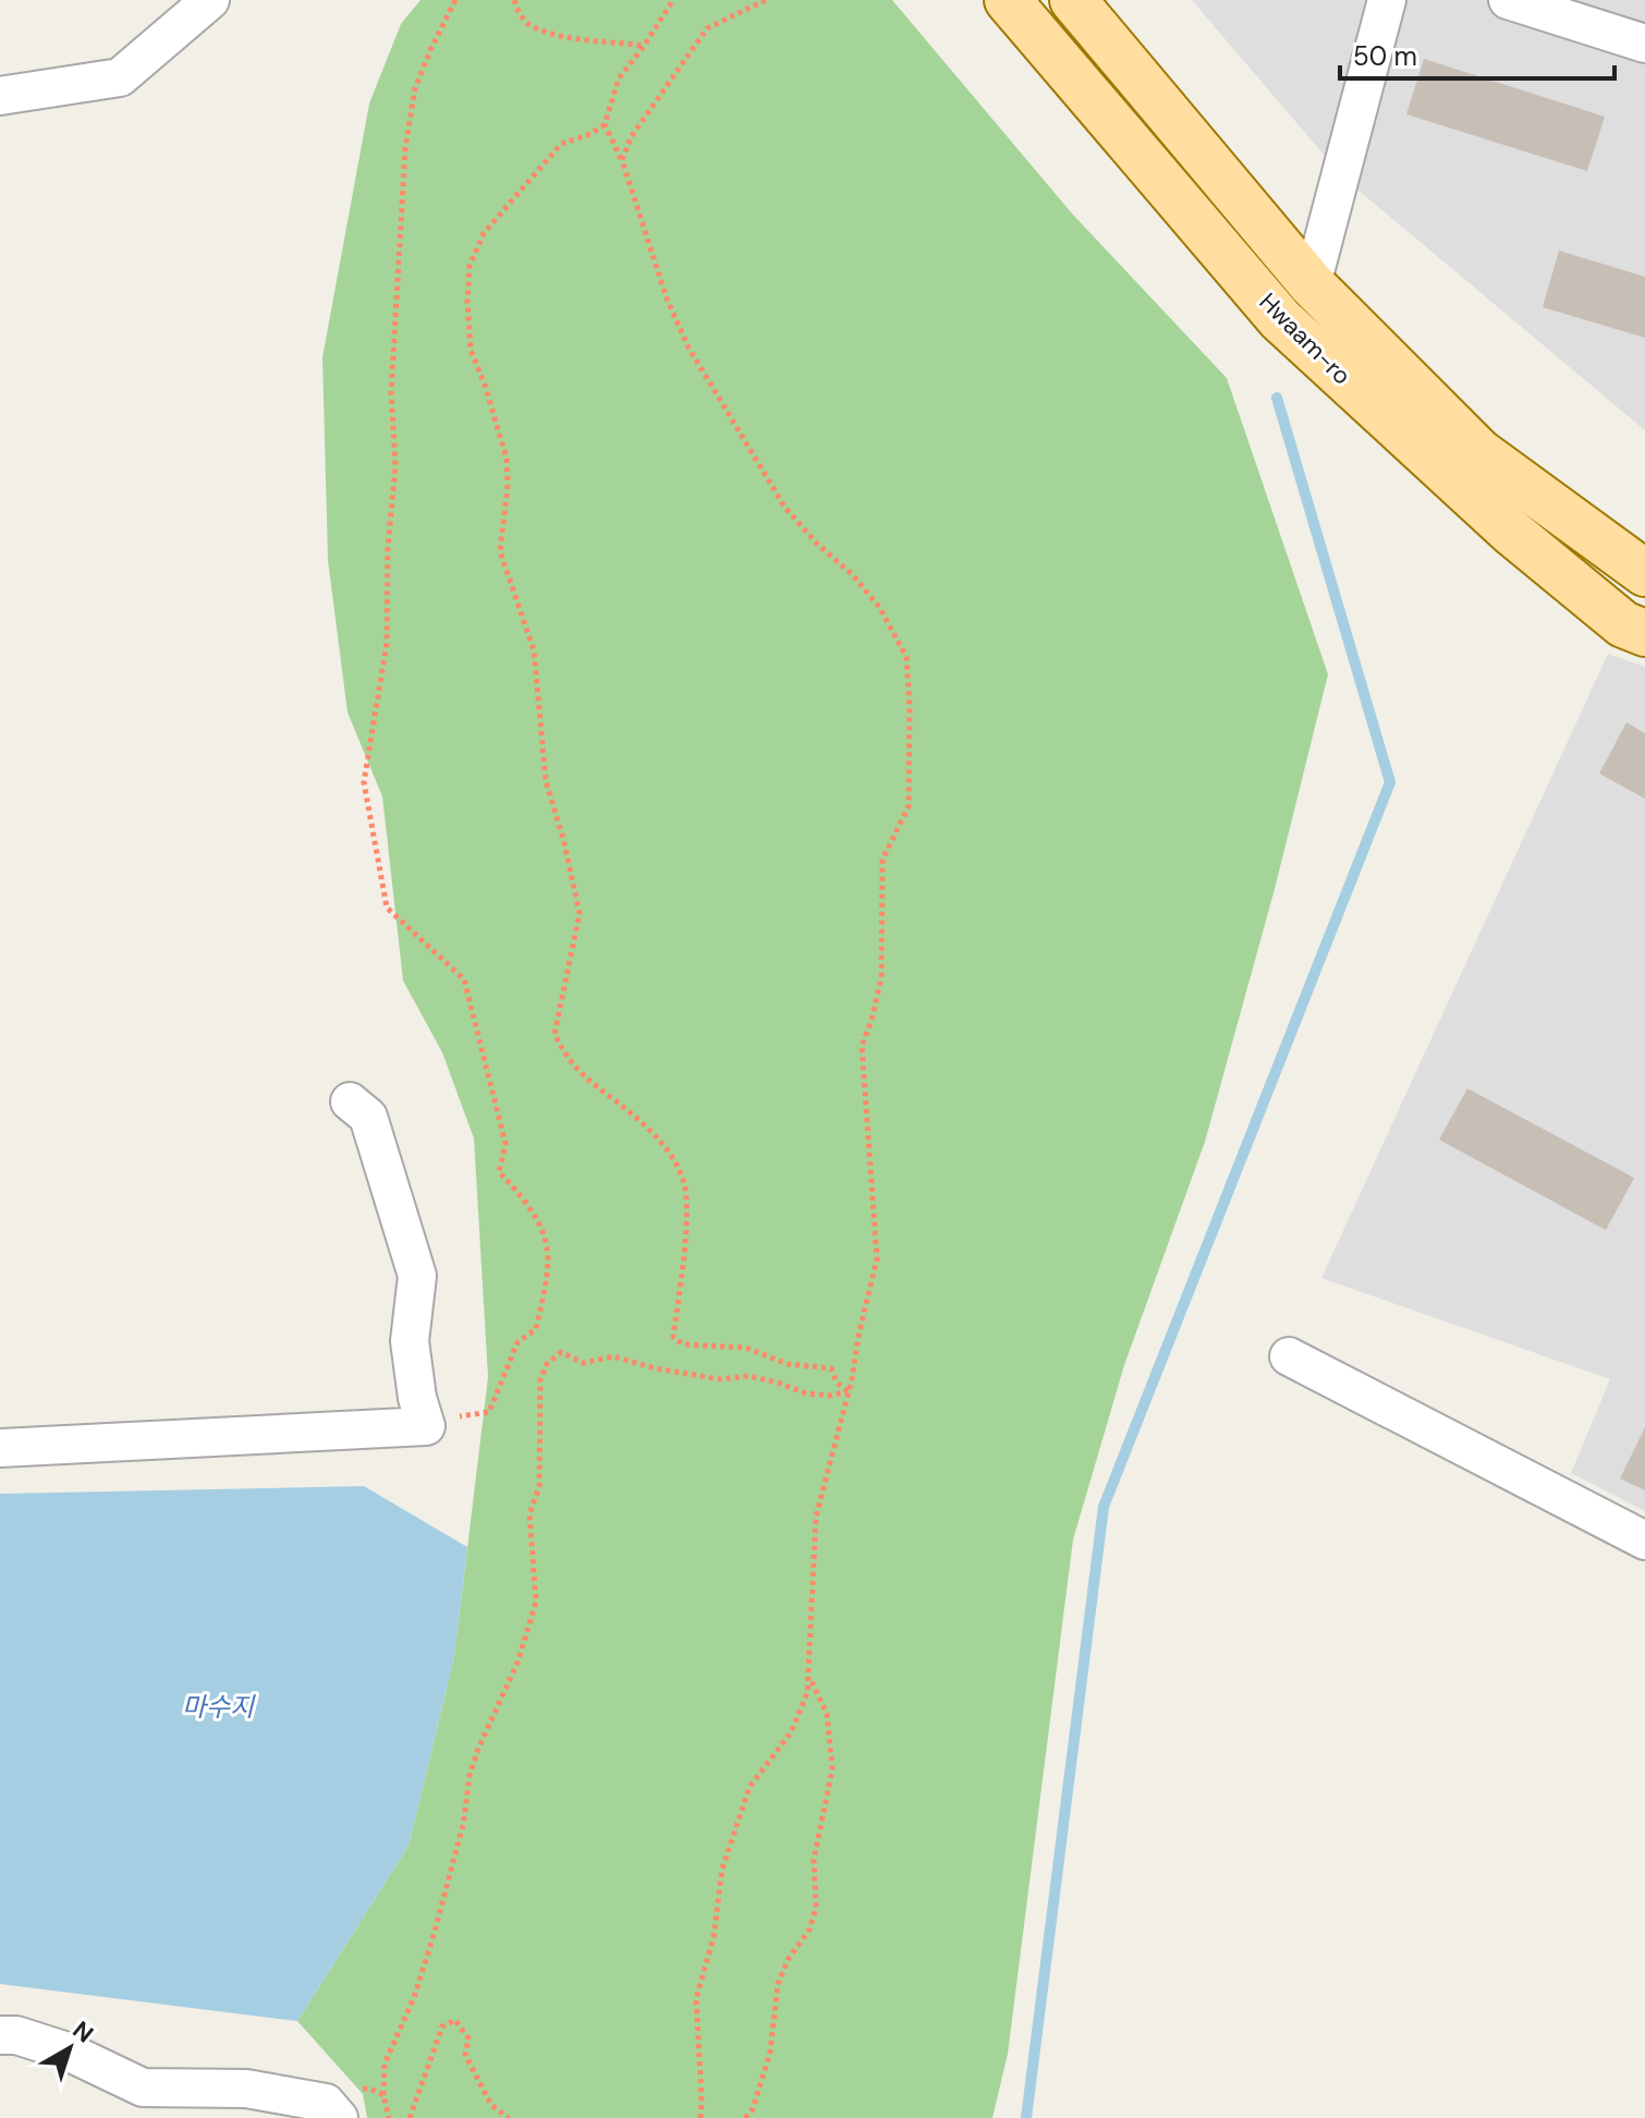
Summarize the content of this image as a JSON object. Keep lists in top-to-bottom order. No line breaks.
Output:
{"streets":{"main road":["Hwaam-ro"]},"water":["마수지"],"scale_bar":"50 m","north":"top right"}
